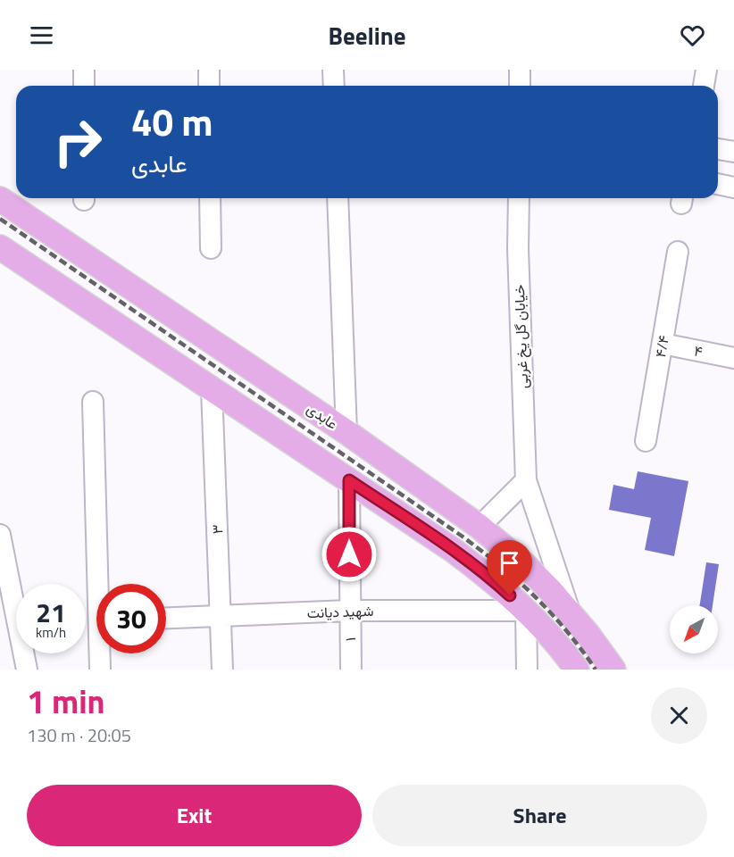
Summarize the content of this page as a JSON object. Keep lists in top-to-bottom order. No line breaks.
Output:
{"streets":{"main road":["عابدی"],"street":["خیابان گل یخ غربی","۴/۴","۴","۳","شهید دیانت","۱"]},"crossings":[["خیابان گل یخ غربی","عابدی"],["۴/۴","۴"],["۳","شهید دیانت"],["شهید دیانت","۱"]],"north":"bottom left","page":{"header":"Beeline","turn":["40 m","عابدی"],"speed":"21 km/h","limit":"30","heading":["1 min","130 m · 20:05"],"buttons":["Exit","Share"]}}
